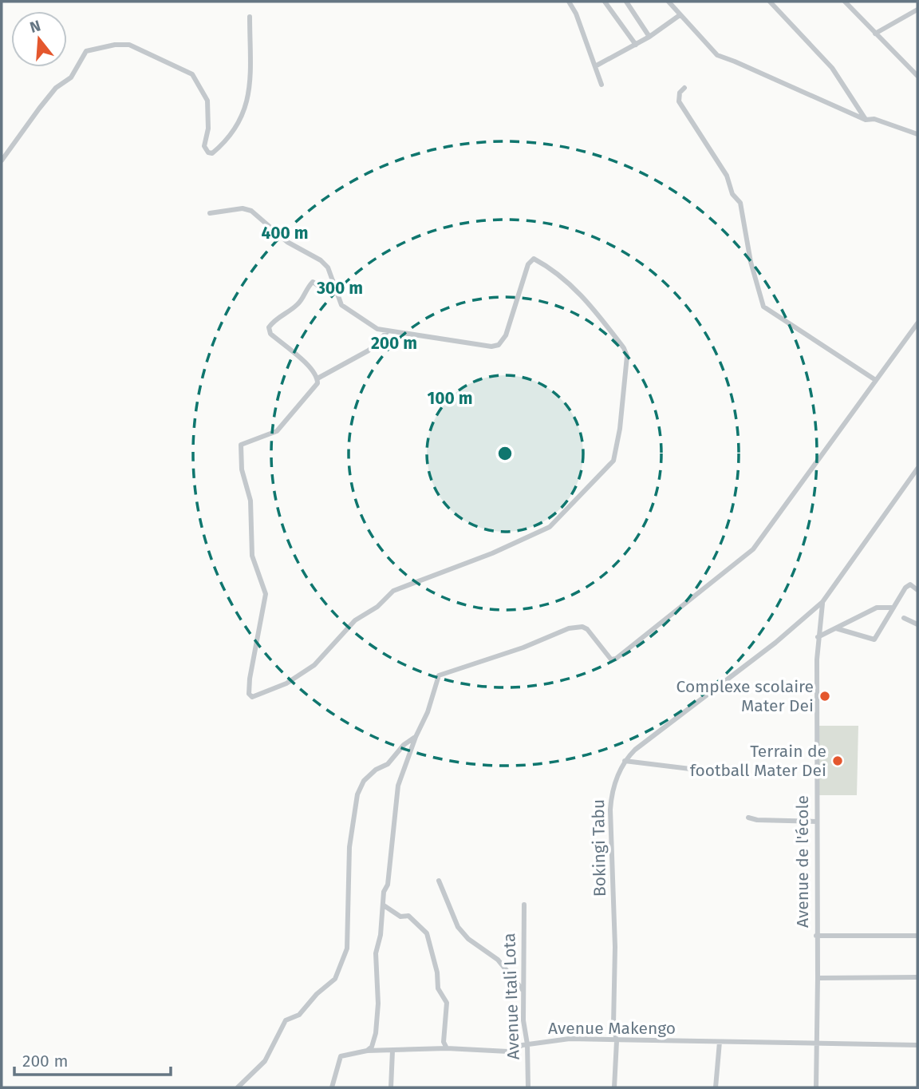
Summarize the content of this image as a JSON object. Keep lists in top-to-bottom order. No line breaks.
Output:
{"streets":{"street":["Bokingi Tabu","Avenue de l'école","Avenue Itali Lota","Avenue Makengo"]},"crossings":[["Bokingi Tabu","Avenue de l'école"],["Bokingi Tabu","Avenue Makengo"],["Avenue de l'école","Avenue Makengo"],["Avenue Itali Lota","Avenue Makengo"]],"places":["Complexe scolaire Mater Dei","Terrain de football Mater Dei"],"scale_bar":"200 m","north":"top","rings":["400 m","300 m","200 m","100 m"]}
